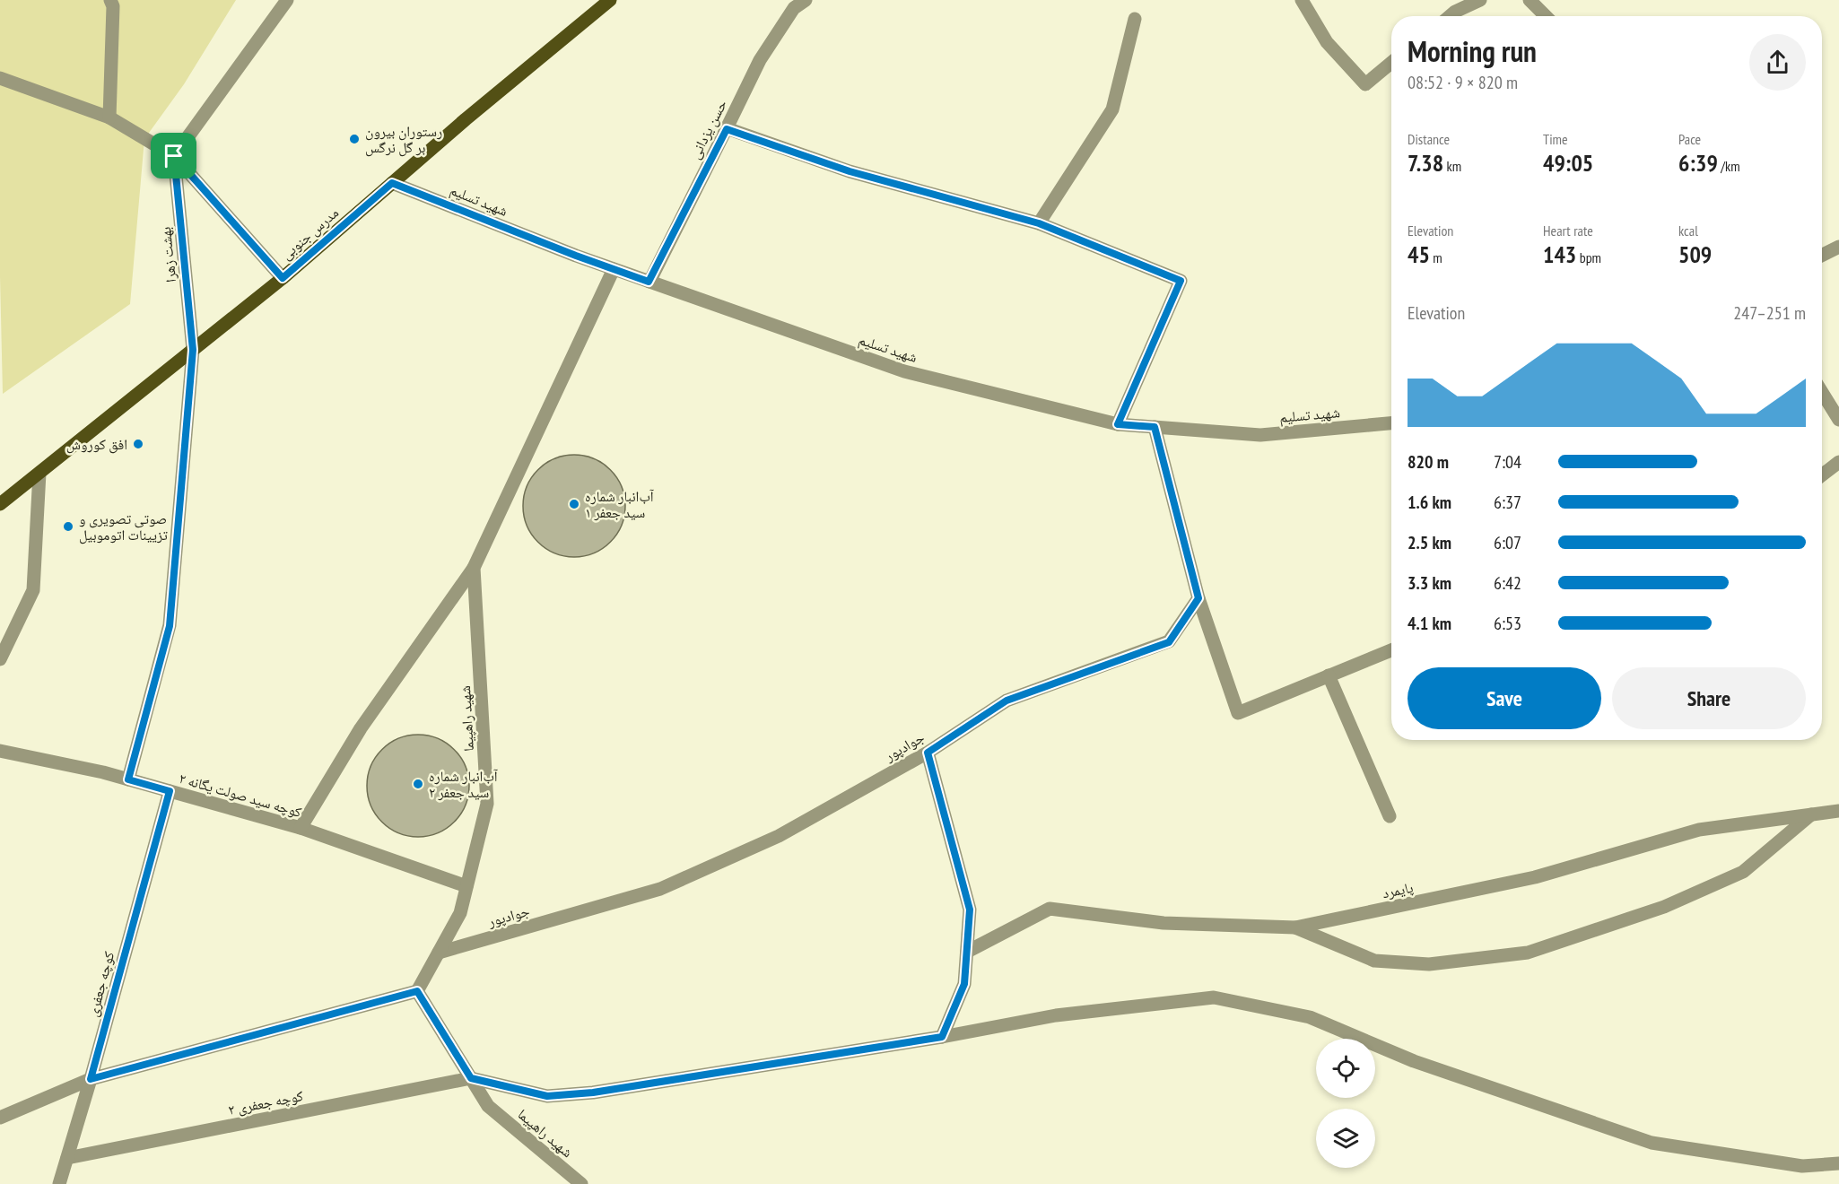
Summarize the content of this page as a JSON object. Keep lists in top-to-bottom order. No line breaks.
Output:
{"streets":{"main road":["مدرس جنوبی"],"street":["حسن یزدانی","شهید تسلیم","بهشت زهرا","شهید راهپیما","جوادپور","کوچه سید صولت یگانه ۲","پایمرد","کوچه جعفری","کوچه جعفری ۲"]},"crossings":[["حسن یزدانی","شهید تسلیم"],["شهید تسلیم","مدرس جنوبی"],["شهید تسلیم","شهید راهپیما"],["مدرس جنوبی","بهشت زهرا"],["بهشت زهرا","کوچه سید صولت یگانه ۲"],["شهید راهپیما","جوادپور"],["شهید راهپیما","کوچه سید صولت یگانه ۲"],["شهید راهپیما","کوچه جعفری ۲"],["کوچه سید صولت یگانه ۲","کوچه جعفری"],["کوچه جعفری","کوچه جعفری ۲"]],"places":["رستوران بیرون بر گل نرگس","افق کوروش","آب‌انبار شماره ۱ سید جعفر","صوتی تصویری و تزیینات اتوموبیل","آب‌انبار شماره ۲ سید جعفر"],"page":{"heading":["Morning run","08:52 · 9 × 820 m"],"stats":[["Distance","7.38 km"],["Time","49:05"],["Pace","6:39 /km"],["Elevation","45 m"],["Heart rate","143 bpm"],["kcal","509"]],"chart":["Elevation","247–251 m"],"list":[{"name":"820 m","note":"7:04"},{"name":"1.6 km","note":"6:37"},{"name":"2.5 km","note":"6:07"},{"name":"3.3 km","note":"6:42"},{"name":"4.1 km","note":"6:53"}],"buttons":["Save","Share"]}}
